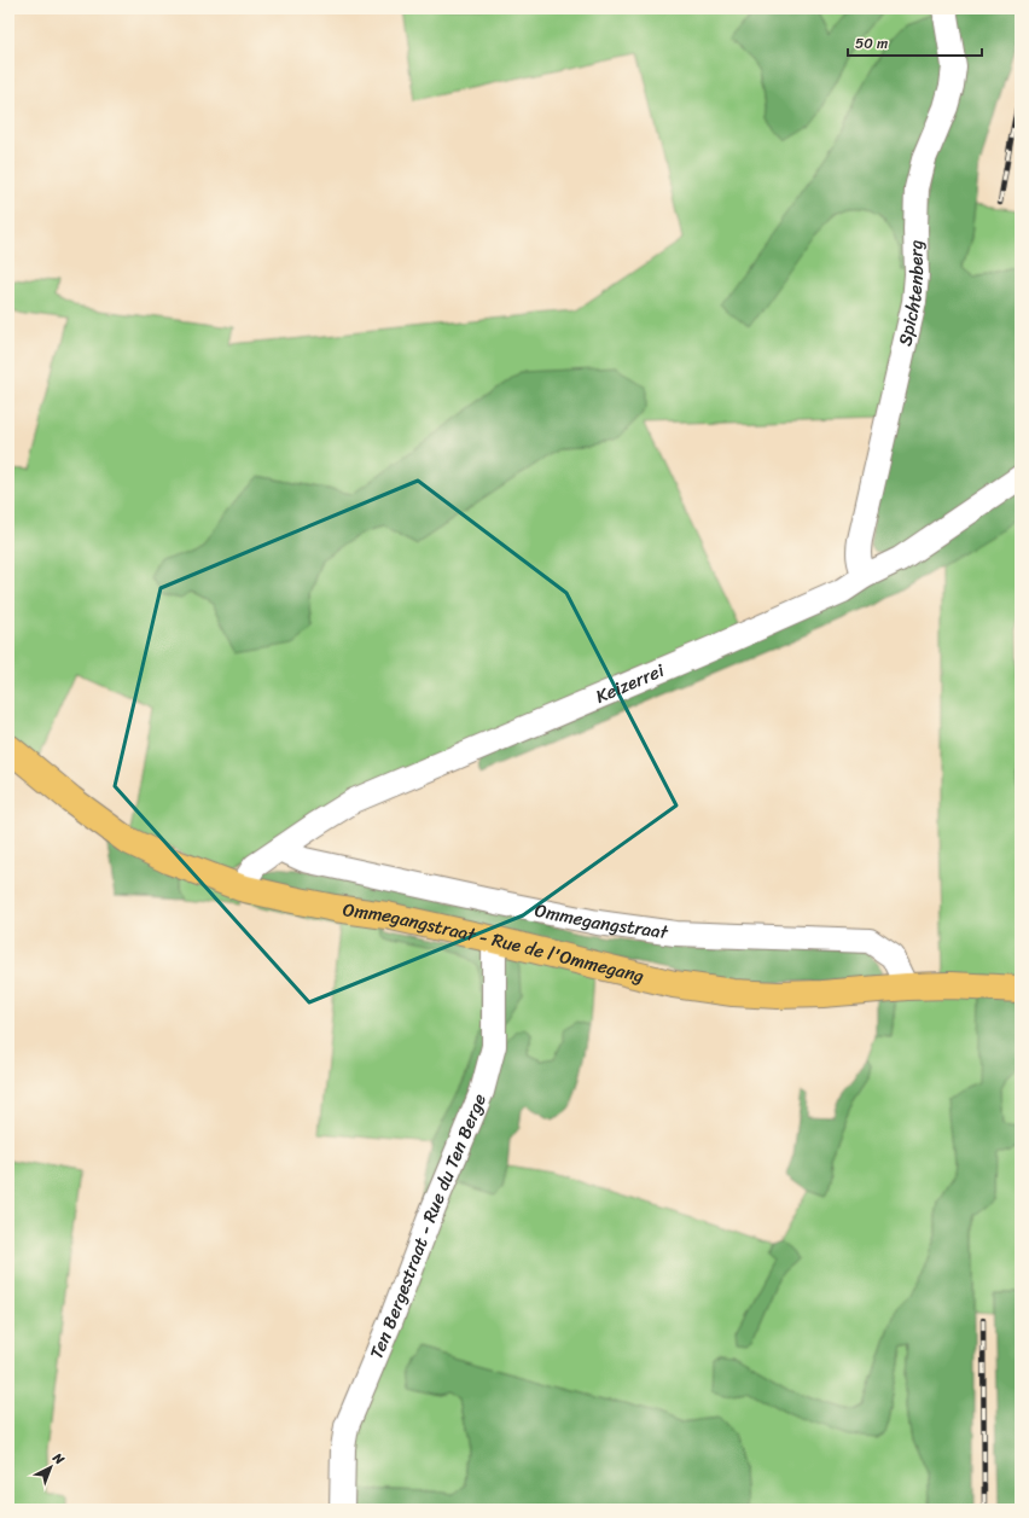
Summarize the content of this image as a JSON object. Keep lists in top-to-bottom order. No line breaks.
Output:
{"streets":{"main road":["Ommegangstraat - Rue de l'Ommegang"],"street":["Spichtenberg","Keizerrei","Ommegangstraat","Ten Bergestraat - Rue du Ten Berge"]},"crossings":[["Spichtenberg","Keizerrei"],["Keizerrei","Ommegangstraat"],["Keizerrei","Ommegangstraat - Rue de l'Ommegang"],["Ommegangstraat","Ommegangstraat - Rue de l'Ommegang"],["Ommegangstraat - Rue de l'Ommegang","Ten Bergestraat - Rue du Ten Berge"]],"scale_bar":"50 m","north":"top right"}
